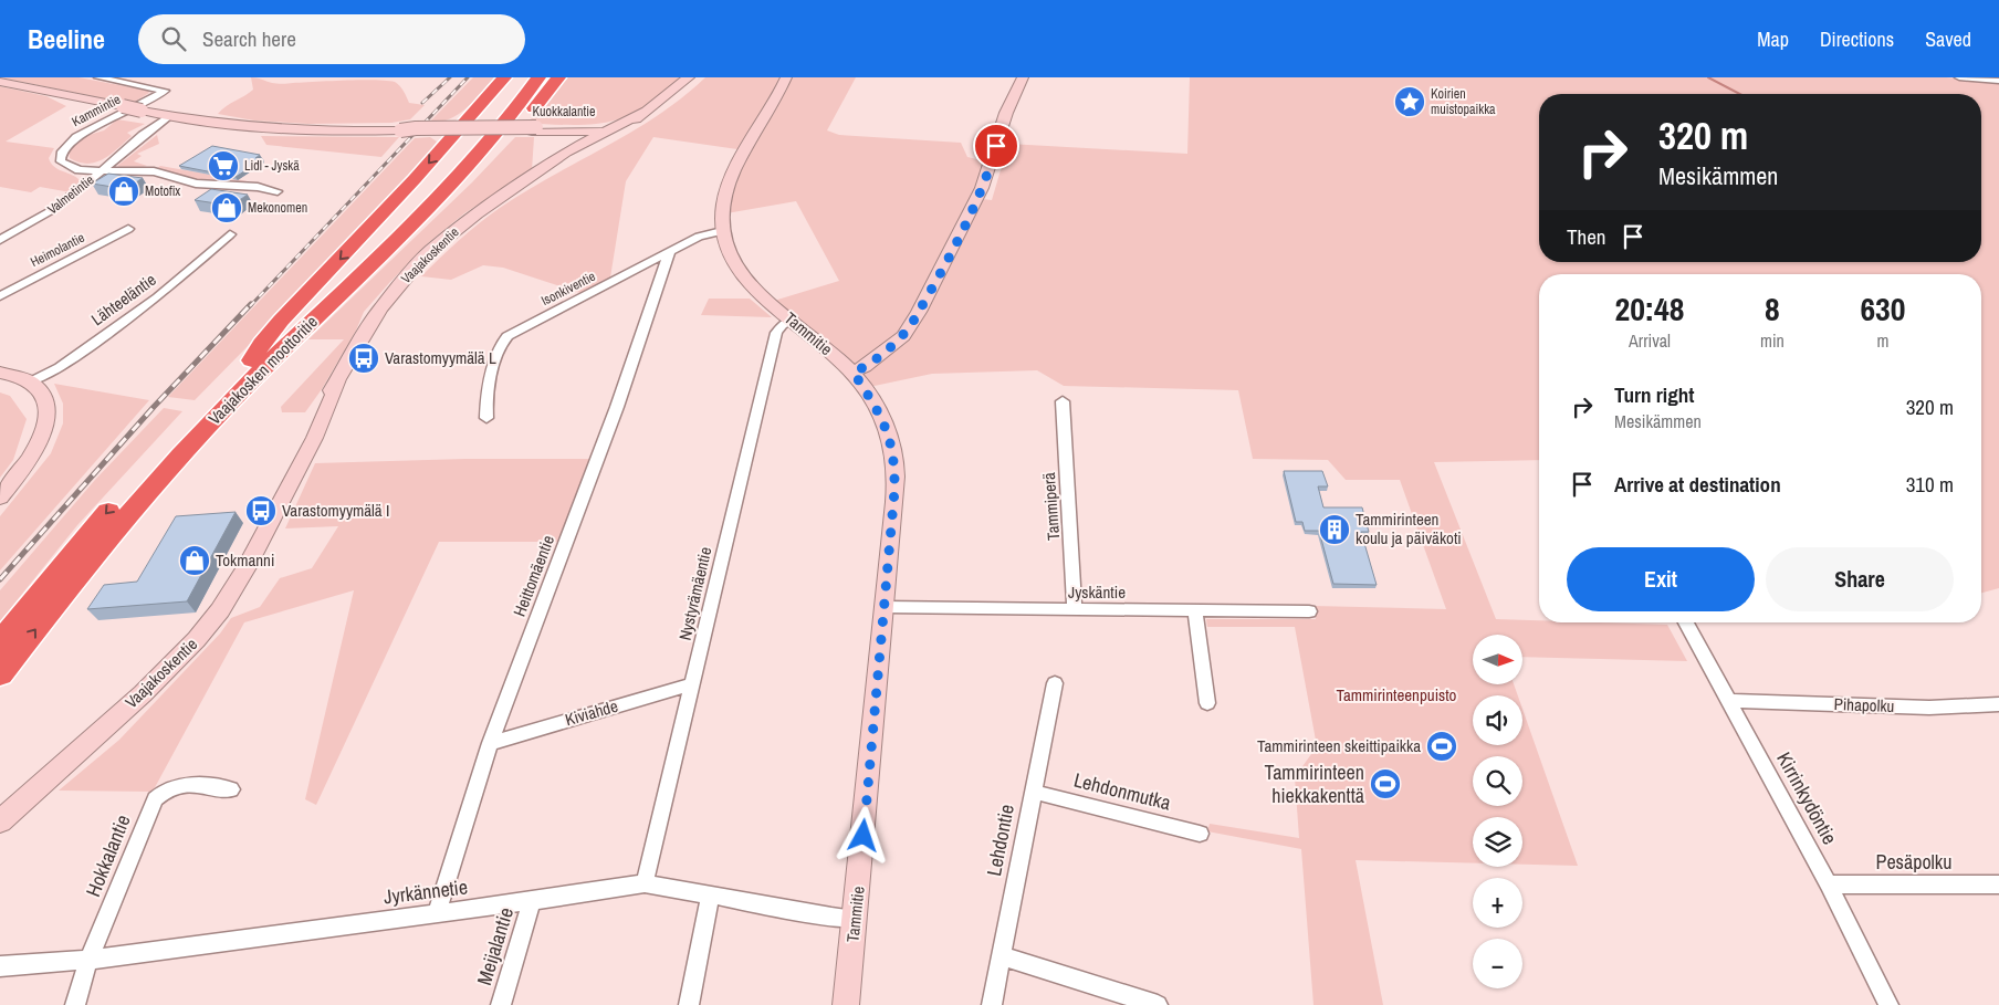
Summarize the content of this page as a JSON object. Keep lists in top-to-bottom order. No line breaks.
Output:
{"streets":{"highway":["Vaajakosken moottoritie"],"street":["Kammintie","Kuokkalantie","Valmetintie","Heimolantie","Vaajakoskentie","Isonkiventie","Lähteeläntie","Tammitie","Tammiperä","Heittomäentie","Jyskäntie","Nystyrämäentie","Pihapolku","Kiviahde","Lehdonmutka","Kirrinkydöntie","Lehdontie","Hokkalantie","Pesäpolku","Jyrkännetie","Meijalantie"]},"crossings":[["Kammintie","Valmetintie"],["Kuokkalantie","Valmetintie"],["Kuokkalantie","Vaajakoskentie"],["Isonkiventie","Tammitie"],["Isonkiventie","Heittomäentie"],["Tammitie","Jyskäntie"],["Tammitie","Nystyrämäentie"],["Tammitie","Jyrkännetie"],["Tammiperä","Jyskäntie"],["Heittomäentie","Kiviahde"],["Heittomäentie","Jyrkännetie"],["Nystyrämäentie","Kiviahde"],["Nystyrämäentie","Jyrkännetie"],["Pihapolku","Kirrinkydöntie"],["Lehdonmutka","Lehdontie"],["Kirrinkydöntie","Pesäpolku"],["Hokkalantie","Jyrkännetie"],["Jyrkännetie","Meijalantie"]],"parks":["Tammirinteenpuisto"],"places":{"place":["Koirien muistopaikka"],"supermarket":["Lidl - Jyskä"],"shop":["Motofix","Mekonomen","Tokmanni"],"bus stop":["Varastomyymälä L","Varastomyymälä I"],"building":["Tammirinteen koulu ja päiväkoti"],"sports":["Tammirinteen skeittipaikka","Tammirinteen hiekkakenttä"]},"north":"right","page":{"header":"Beeline","search":"Search here","nav":["Map","Directions","Saved"],"turn":["320 m","Mesikämmen"],"then":"Then","eta":["20:48","Arrival","8","min","630","m"],"list":[{"name":"Turn right","note":"Mesikämmen","value":"320 m"},{"name":"Arrive at destination","value":"310 m"}],"buttons":["Exit","Share"],"map_buttons":["+","−"]}}
